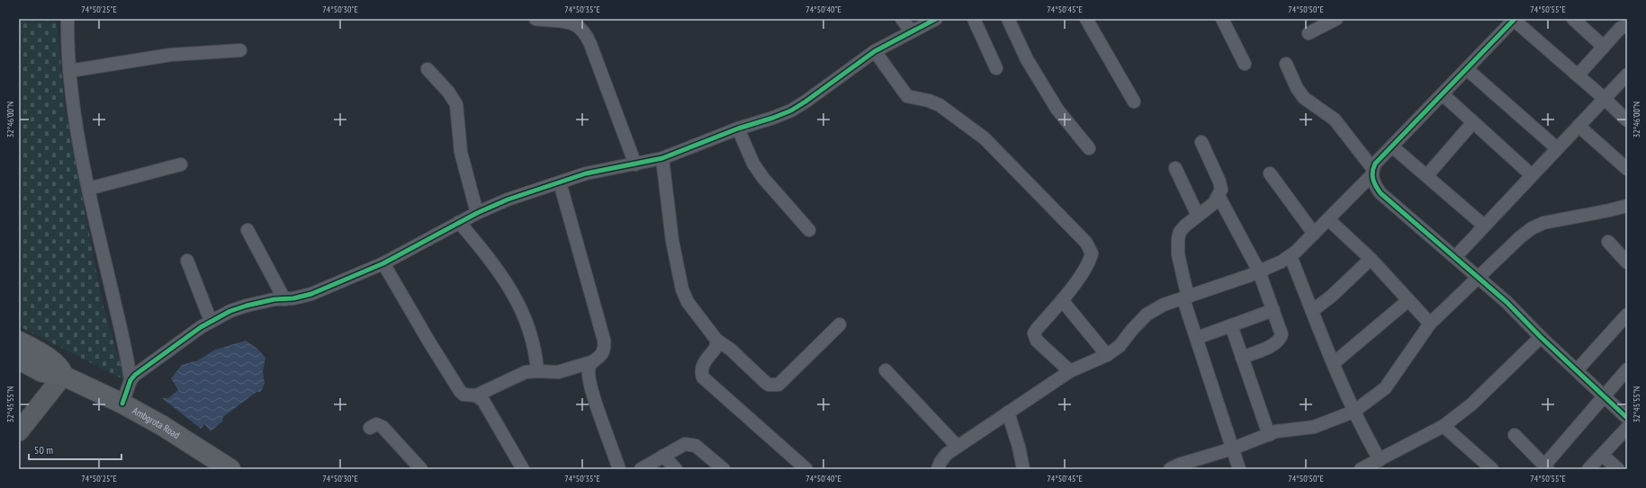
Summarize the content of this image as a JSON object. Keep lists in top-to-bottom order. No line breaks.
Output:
{"streets":{"main road":["Ambgrota Road"]},"scale_bar":"50 m","coordinates":["74°50'25\"E","74°50'30\"E","74°50'35\"E","74°50'40\"E","74°50'45\"E","74°50'50\"E","74°50'55\"E","32°46'00\"N","32°45'55\"N"]}
